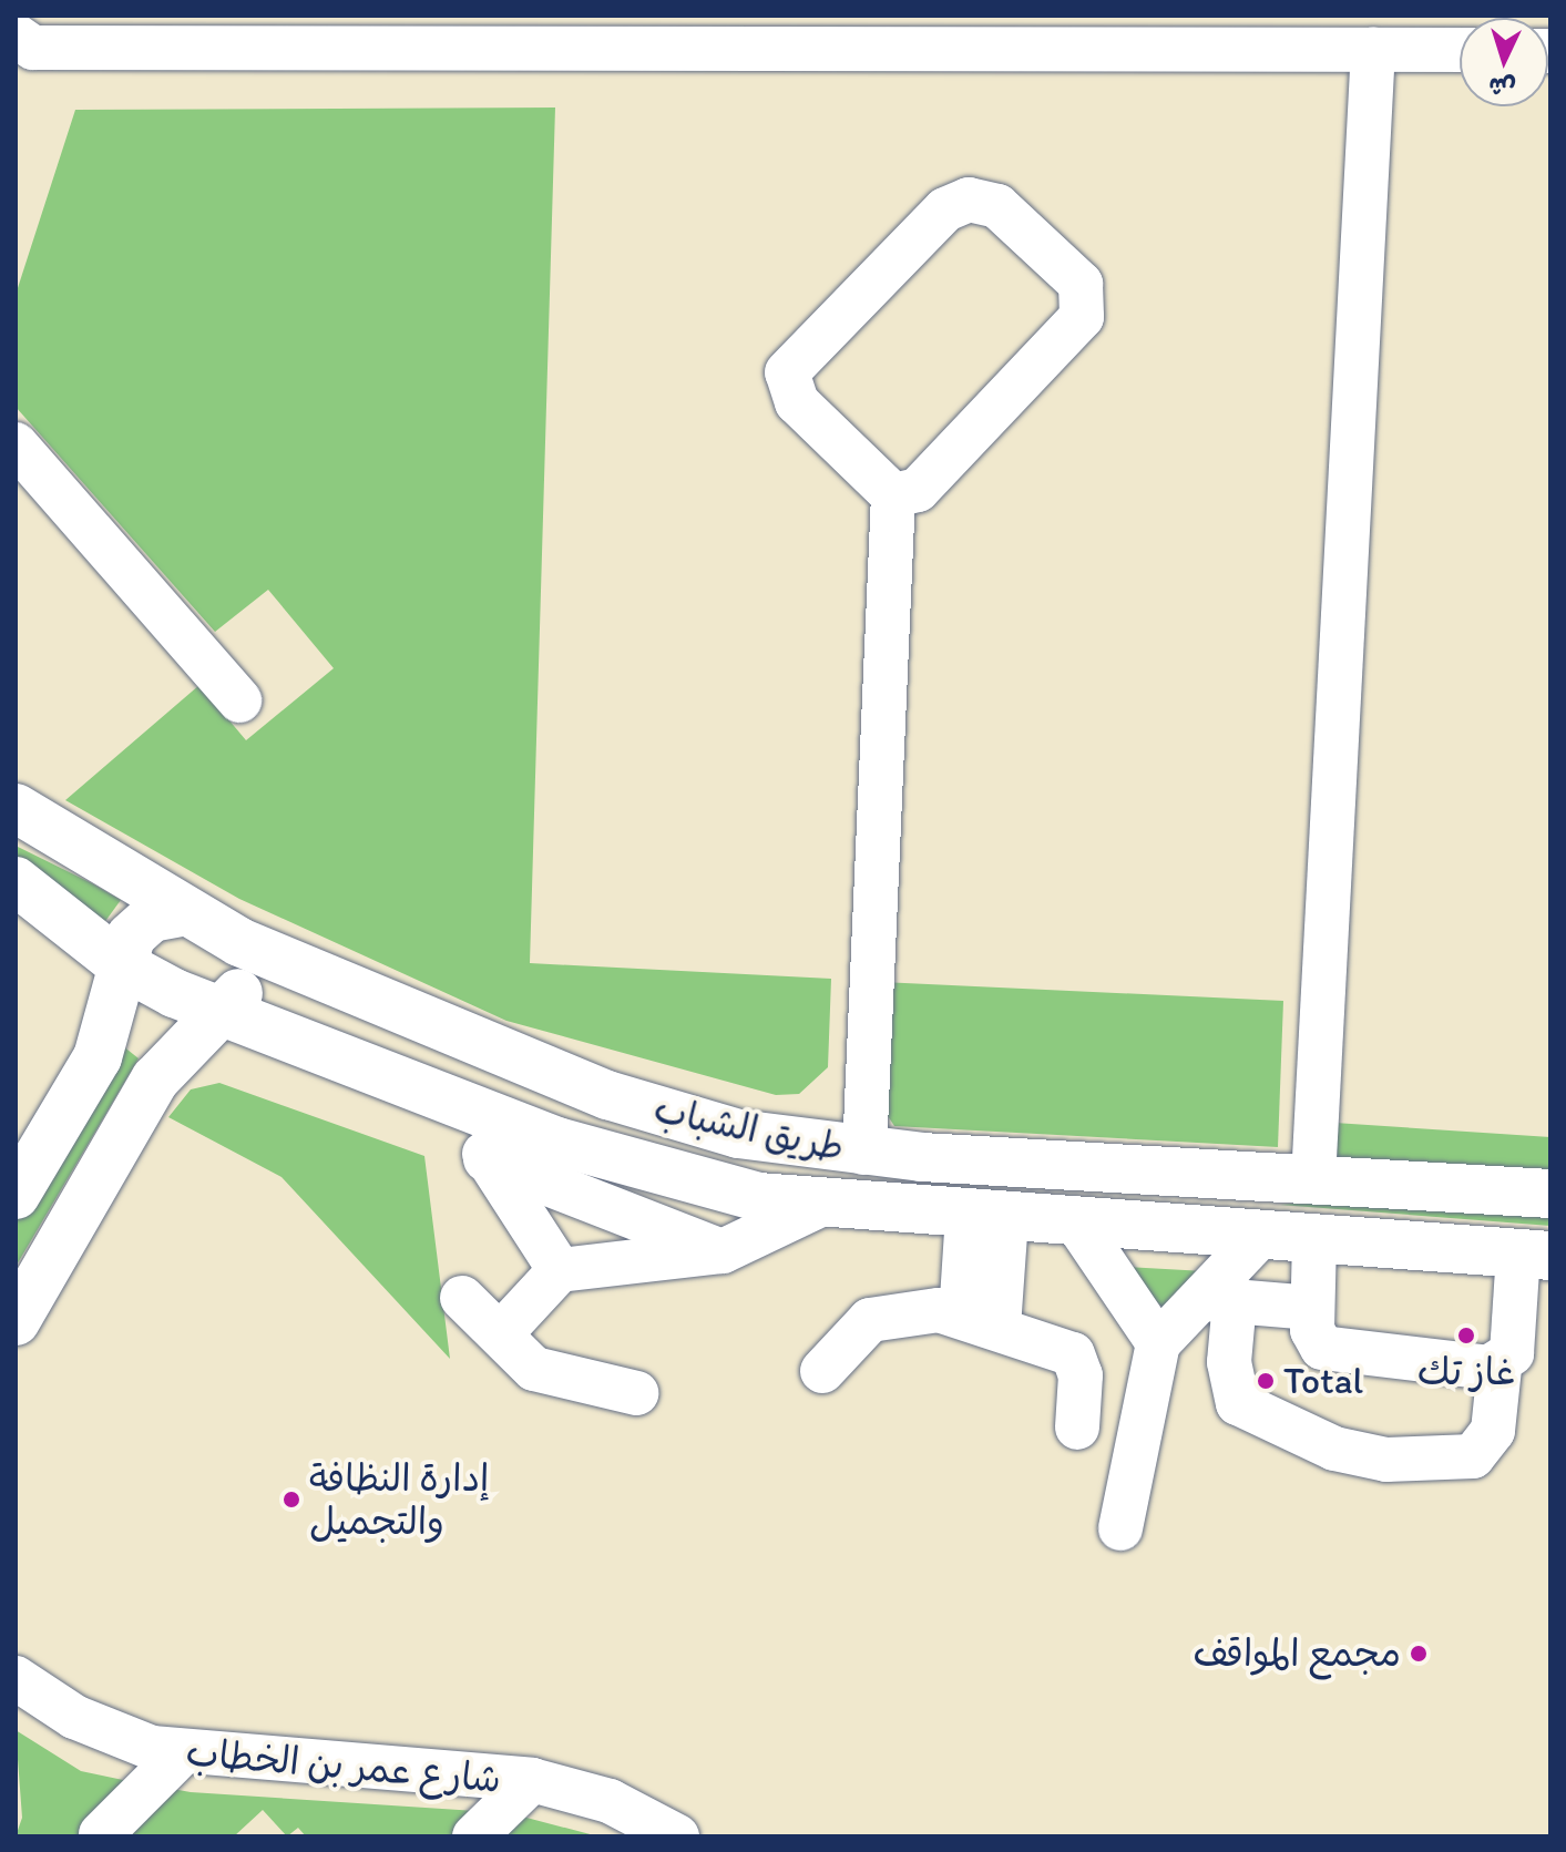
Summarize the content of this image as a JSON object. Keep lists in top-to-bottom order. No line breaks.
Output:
{"streets":{"main road":["طريق الشباب"],"street":["شارع عمر بن الخطاب"]},"places":["غاز تك","Total","إدارة النظافة والتجميل","مجمع المواقف"],"north":"bottom"}
